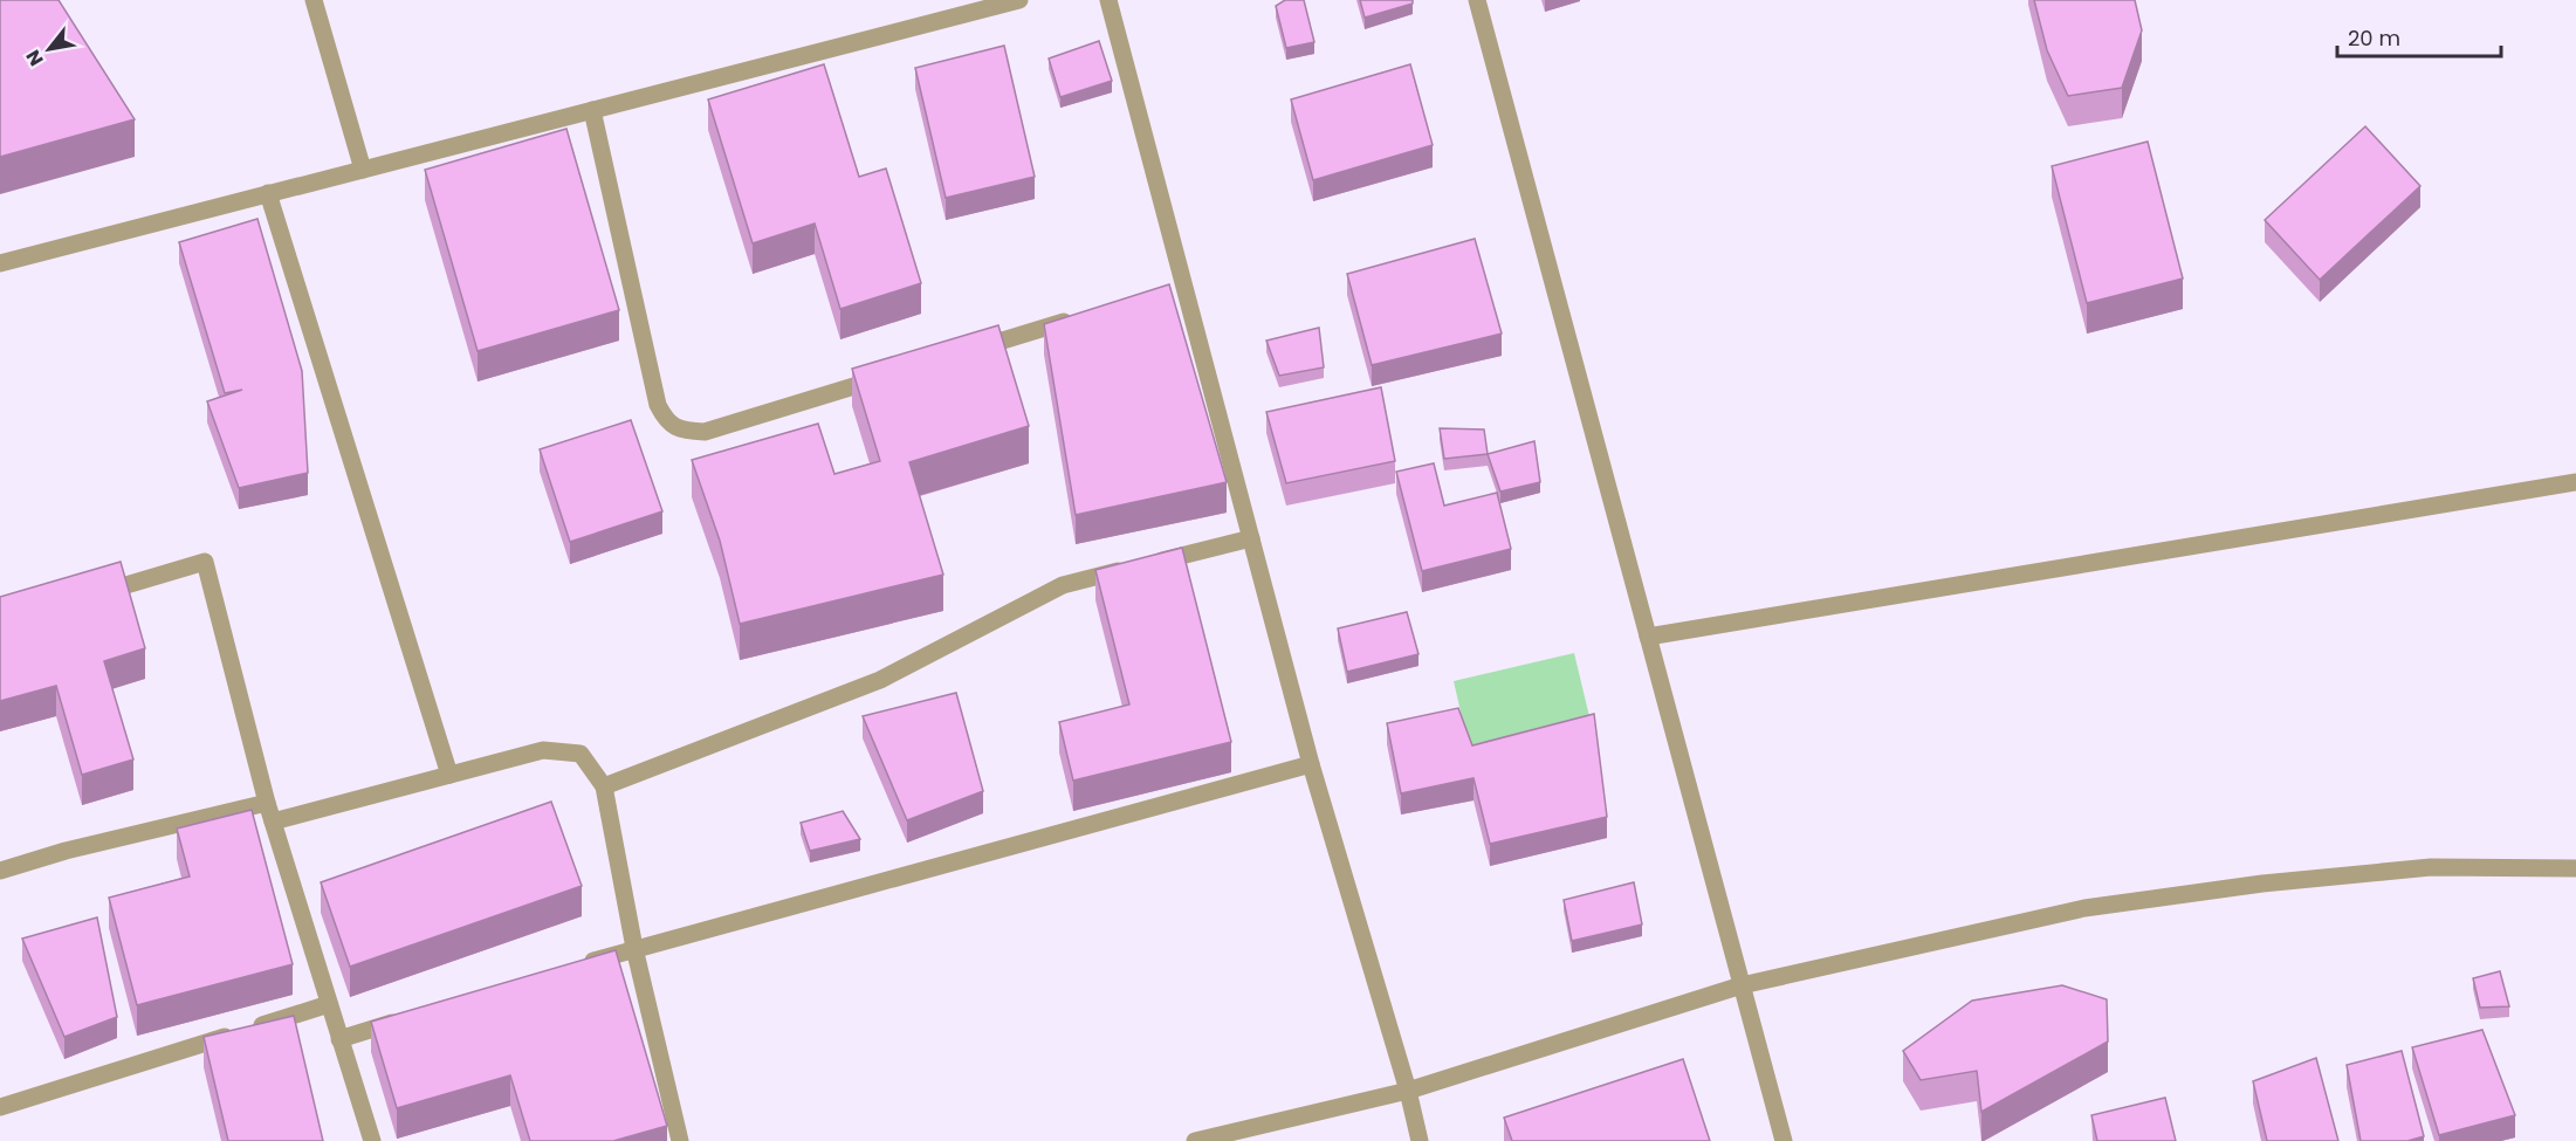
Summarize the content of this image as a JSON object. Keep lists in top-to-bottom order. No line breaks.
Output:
{"scale_bar":"20 m","north":"bottom left"}
